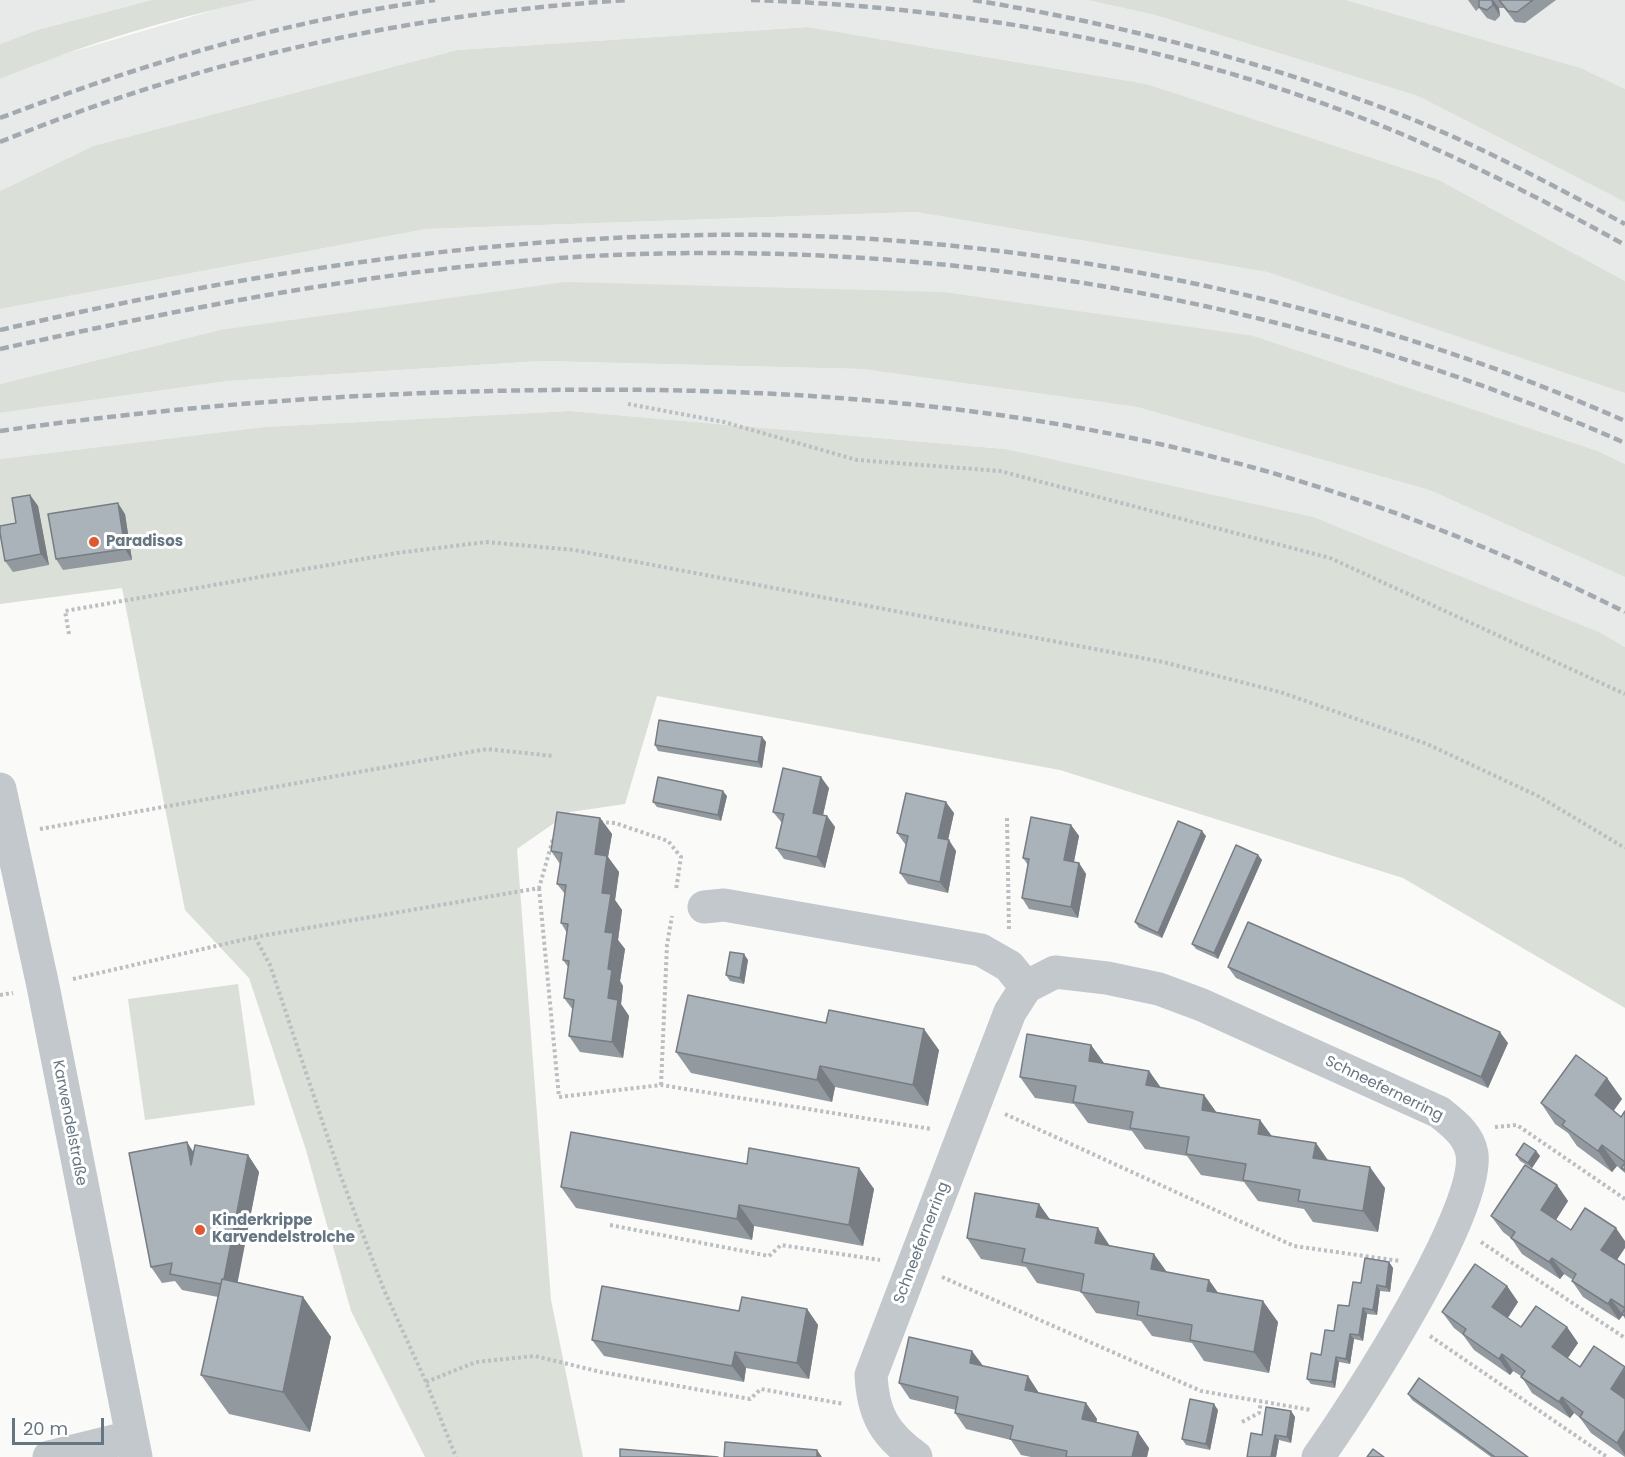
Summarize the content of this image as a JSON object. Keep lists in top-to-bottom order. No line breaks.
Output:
{"streets":{"street":["Schneefernerring","Karwendelstraße"]},"places":["Paradisos","Kinderkrippe Karvendelstrolche"],"scale_bar":"20 m"}
